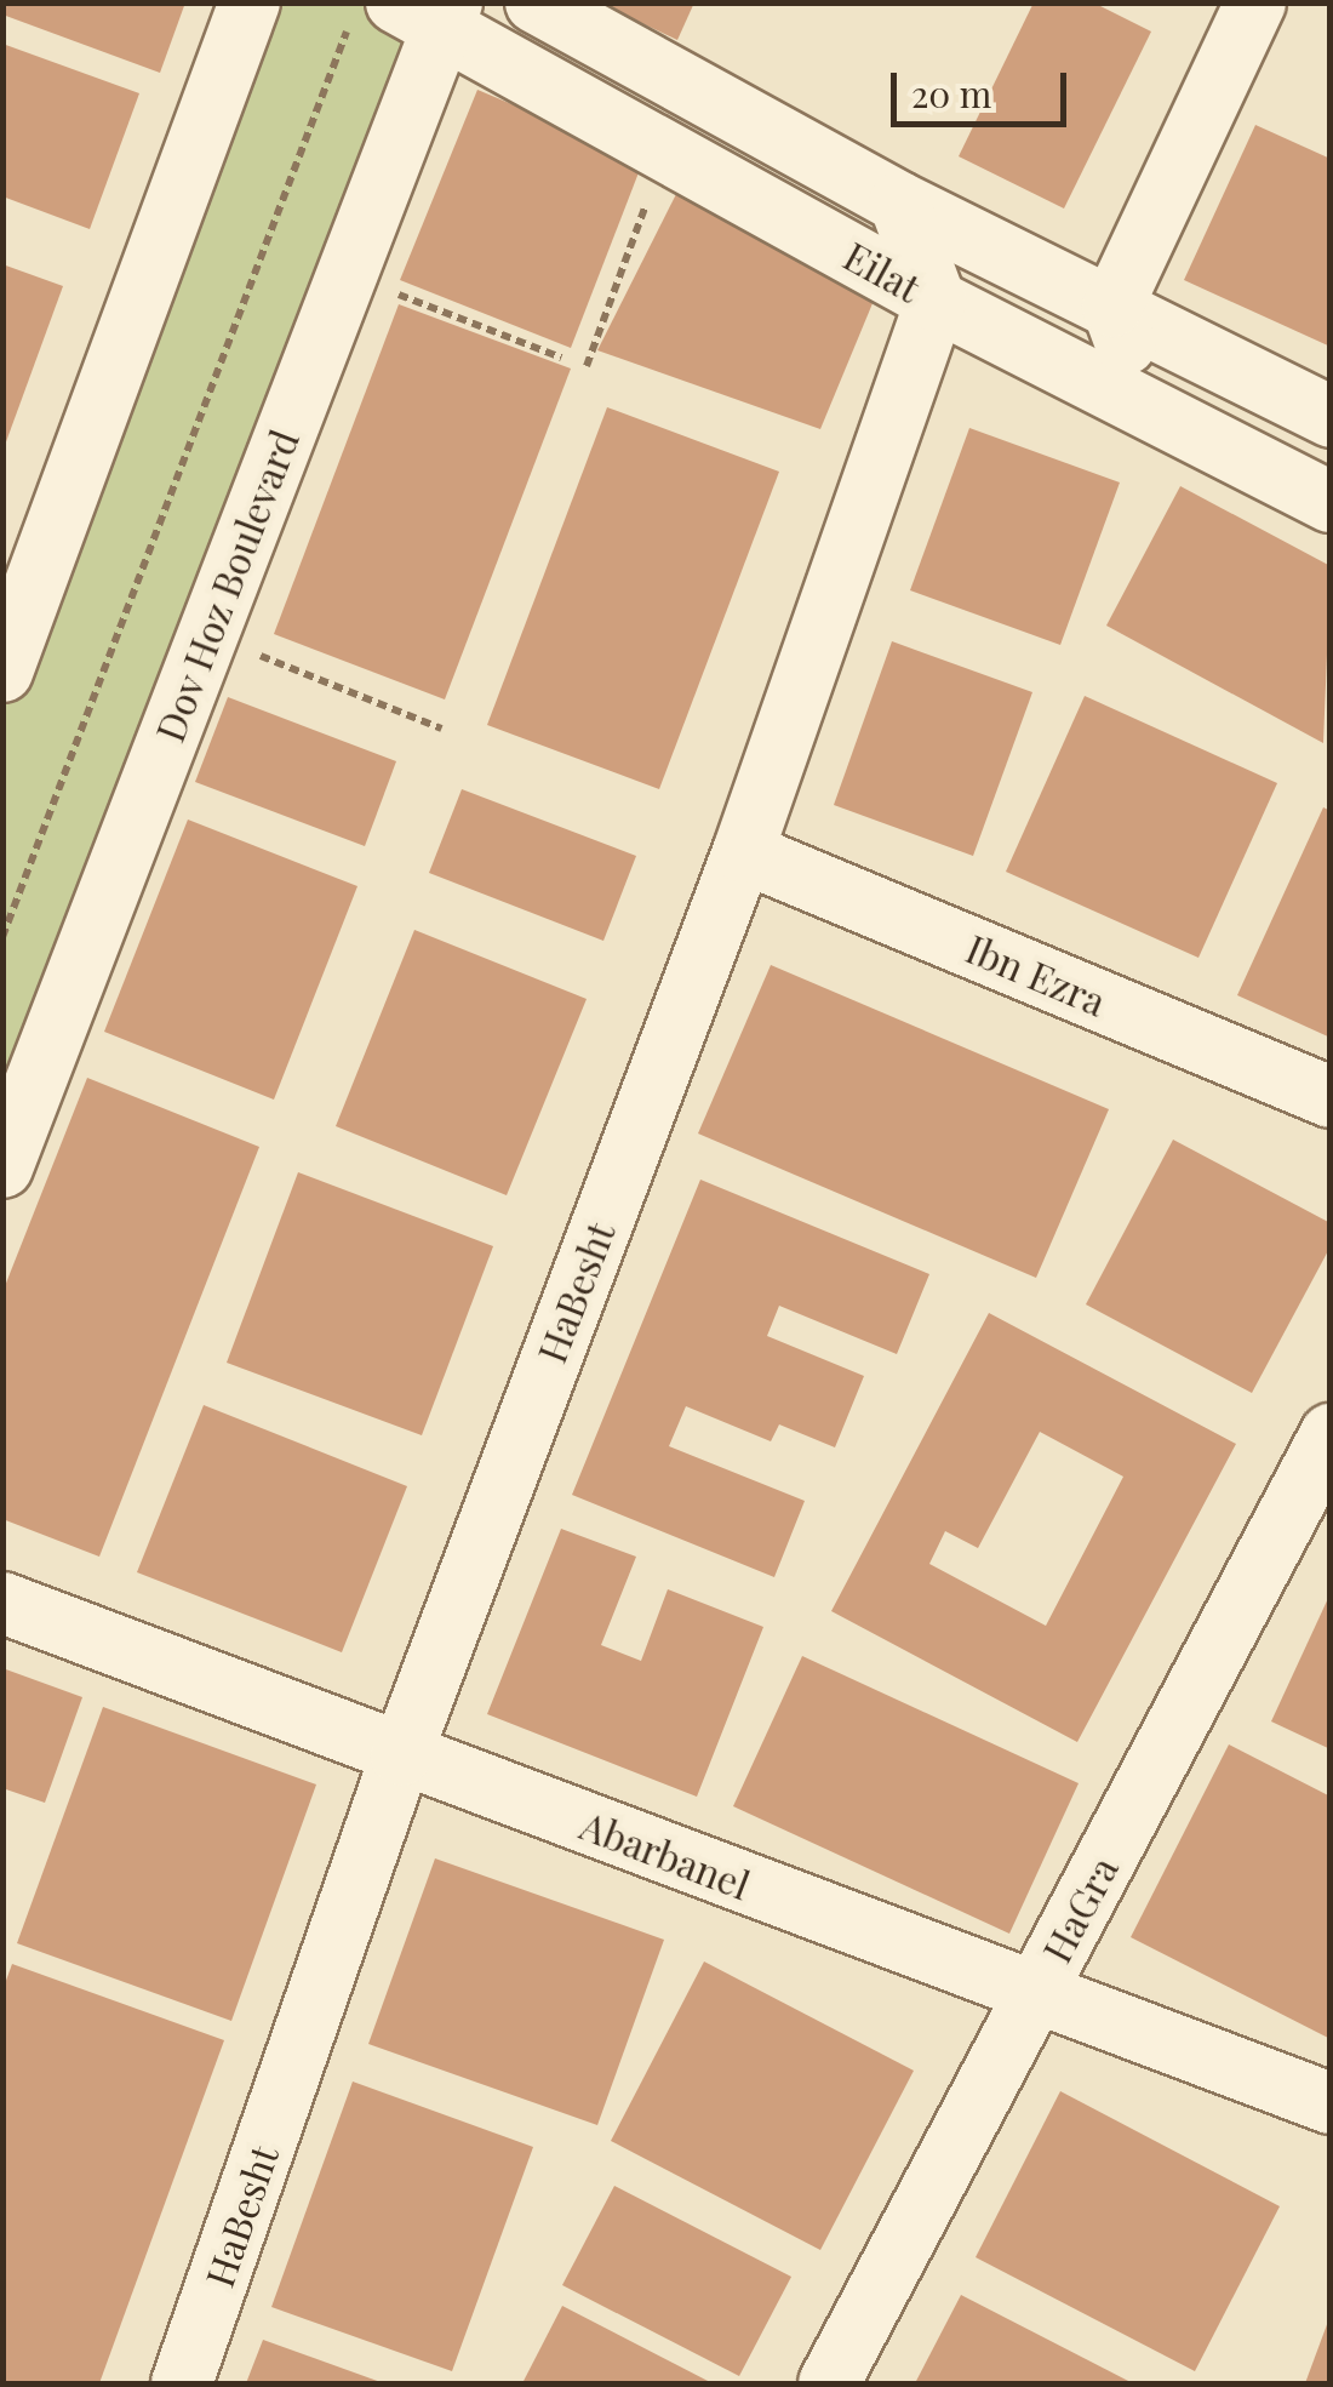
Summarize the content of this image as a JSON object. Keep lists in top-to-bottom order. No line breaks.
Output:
{"streets":{"street":["Eilat","Dov Hoz Boulevard","Ibn Ezra","HaBesht","Abarbanel","HaGra"]},"crossings":[["Eilat","Dov Hoz Boulevard"],["Eilat","HaBesht"],["Ibn Ezra","HaBesht"],["HaBesht","Abarbanel"],["Abarbanel","HaGra"]],"scale_bar":"20 m"}
